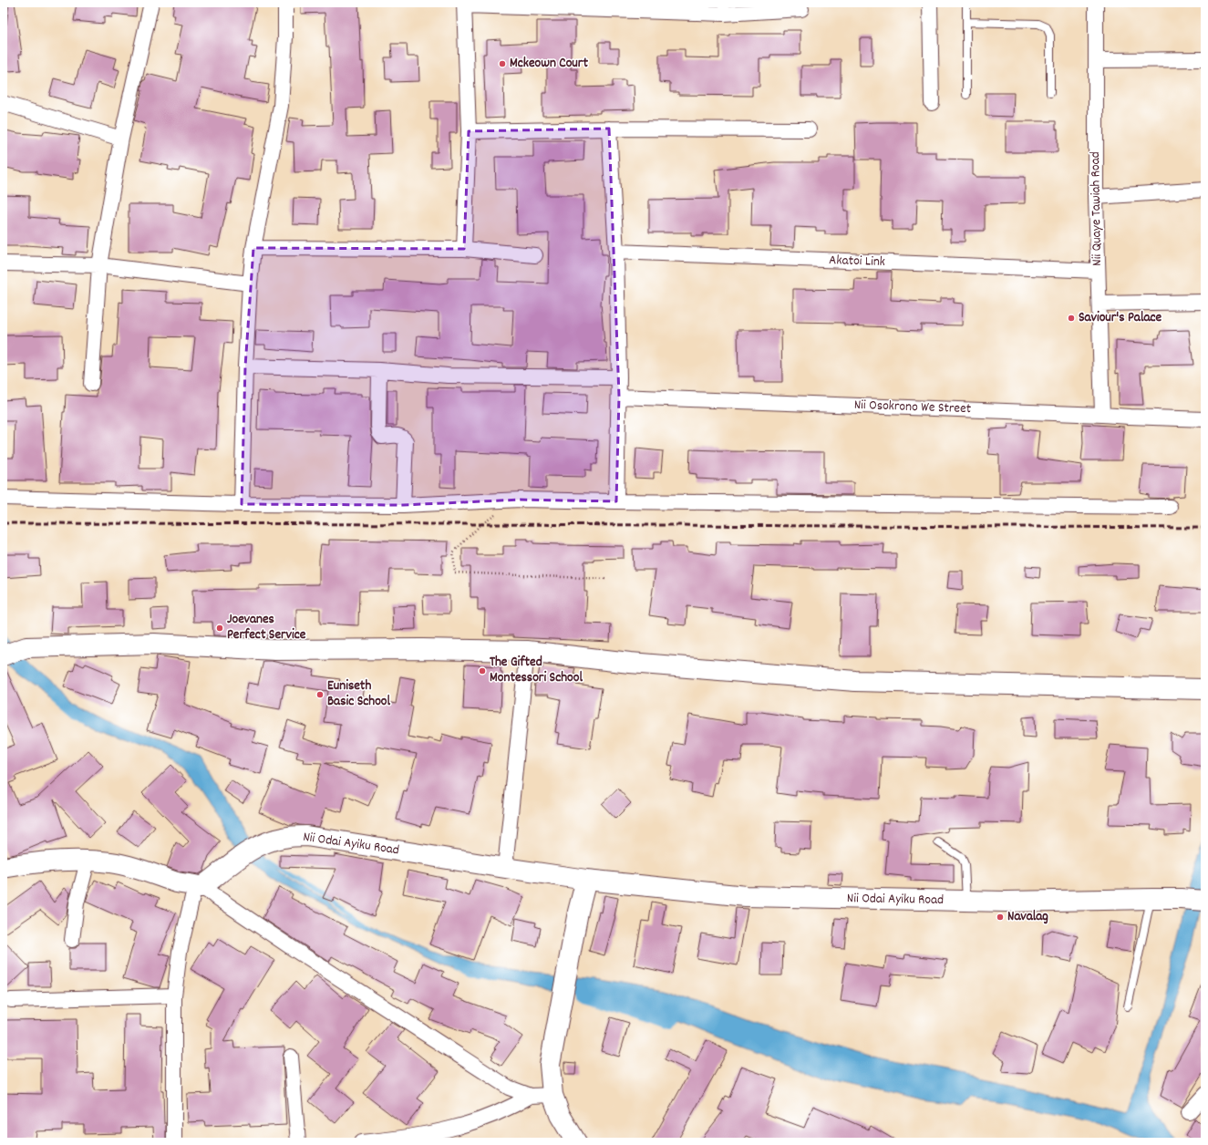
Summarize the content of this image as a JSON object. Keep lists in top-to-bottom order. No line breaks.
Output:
{"streets":{"street":["Nii Quaye Tawiah Road","Akatoi Link","Nii Osokrono We Street","Nii Odai Ayiku Road"]},"crossings":[["Nii Quaye Tawiah Road","Akatoi Link"],["Nii Quaye Tawiah Road","Nii Osokrono We Street"]],"places":["Mckeown Court","Saviour's Palace","Joevanes Perfect Service","The Gifted Montessori School","Euniseth Basic School","Navalag"]}
